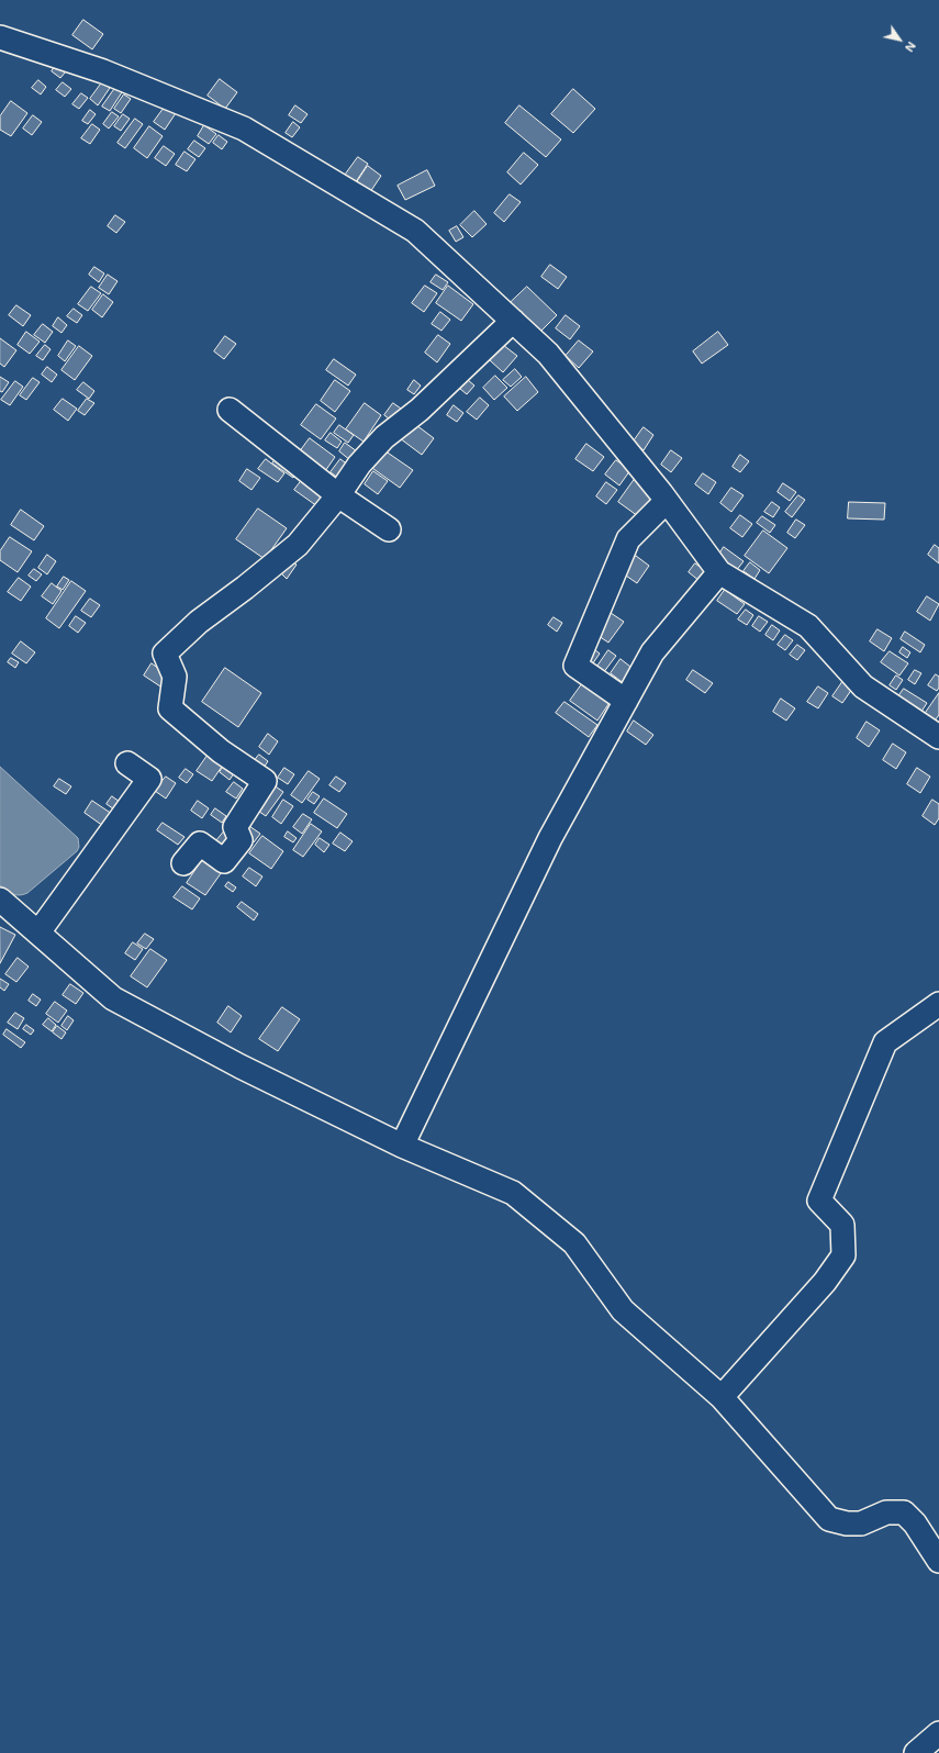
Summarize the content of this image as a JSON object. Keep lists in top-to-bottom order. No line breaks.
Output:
{"north":"bottom right"}
